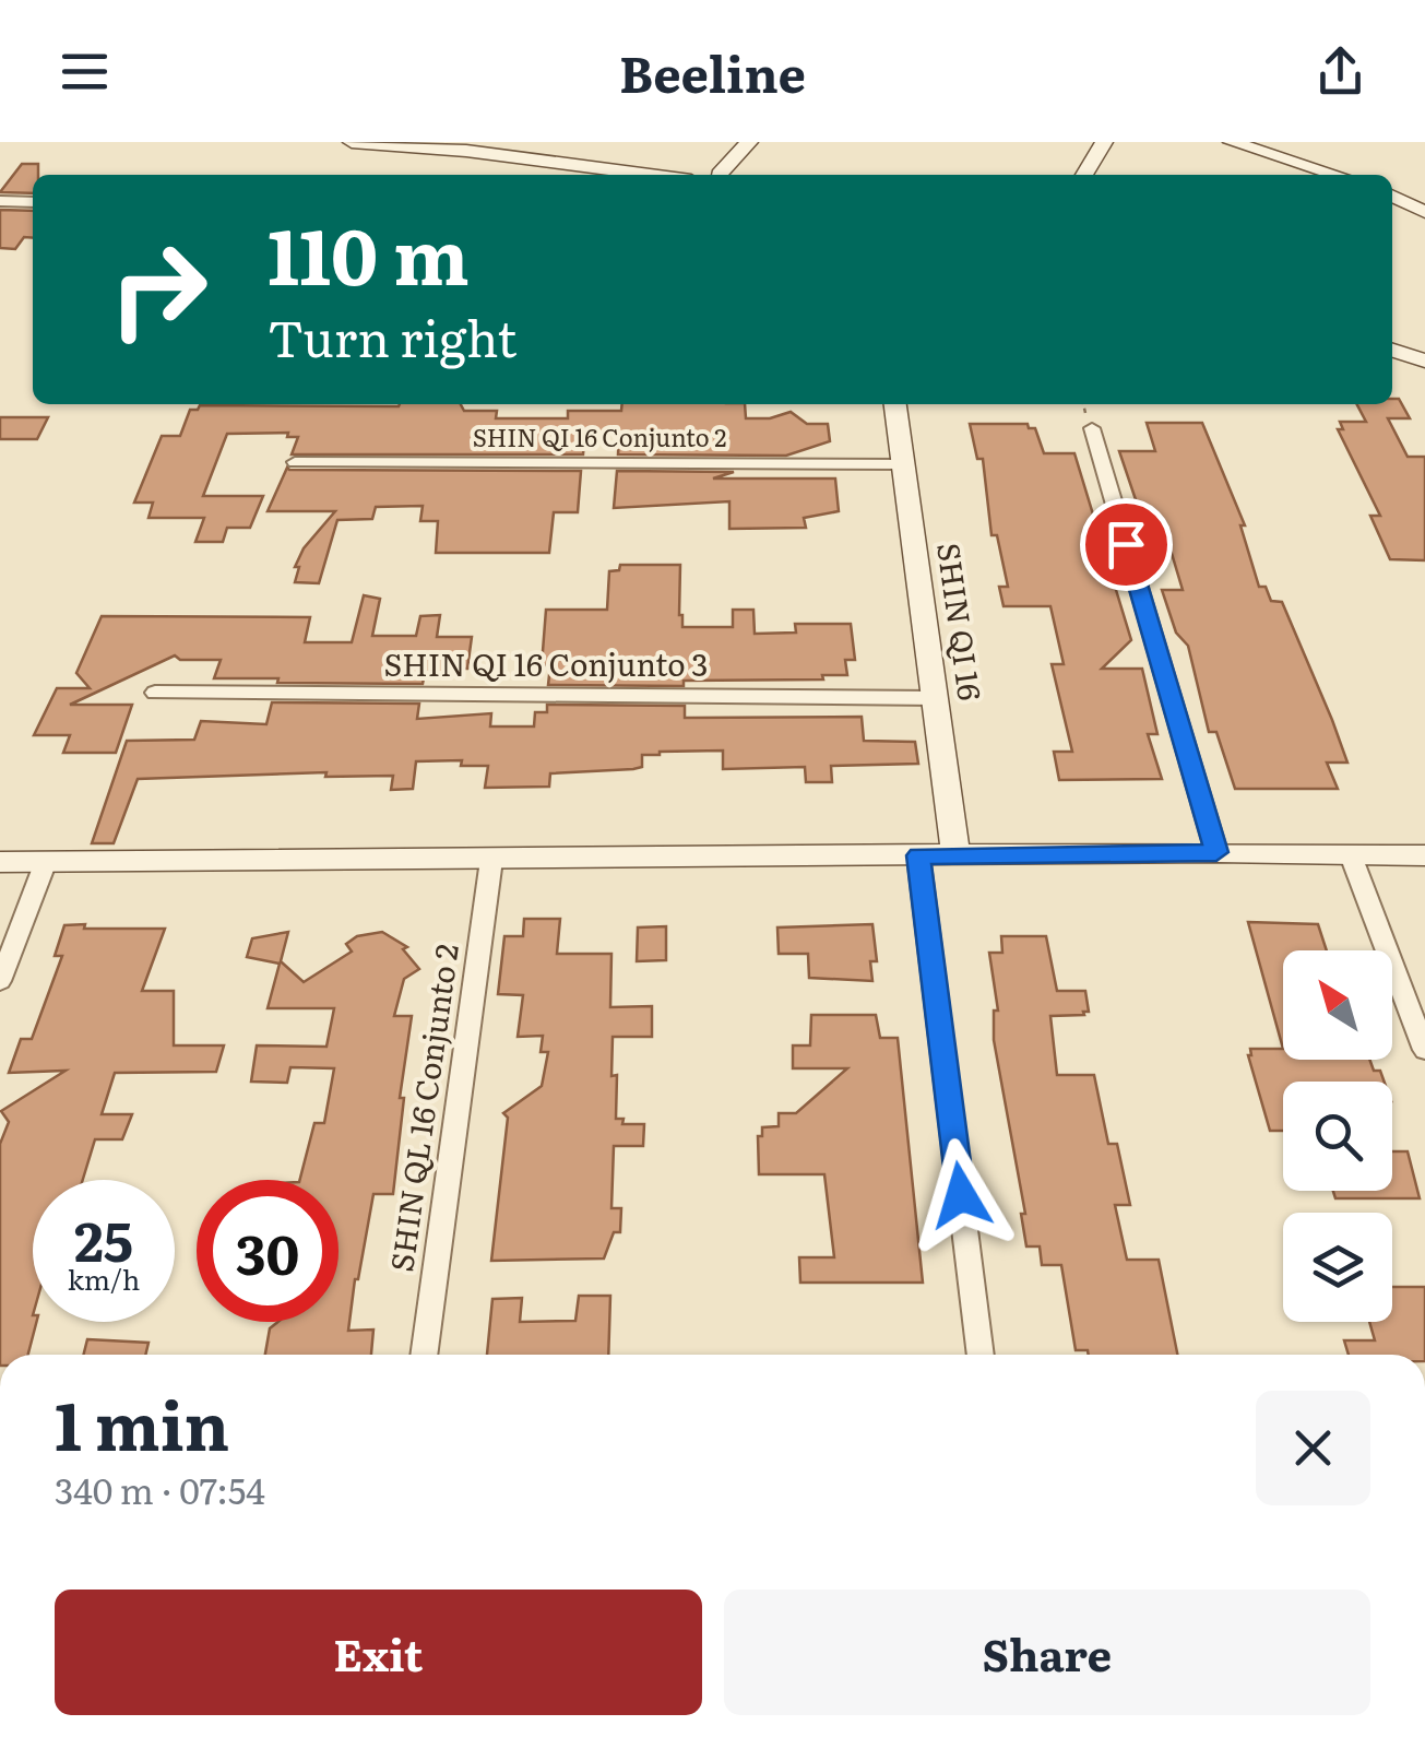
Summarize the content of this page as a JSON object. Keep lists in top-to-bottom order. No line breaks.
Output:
{"streets":{"street":["SHIN QI 16 Conjunto 2","SHIN QI 16","SHIN QI 16 Conjunto 3","SHIN QL 16 Conjunto 2"]},"crossings":[["SHIN QI 16 Conjunto 2","SHIN QI 16"],["SHIN QI 16","SHIN QI 16 Conjunto 3"]],"north":"top left","page":{"header":"Beeline","turn":["110 m","Turn right"],"speed":"25 km/h","limit":"30","heading":["1 min","340 m · 07:54"],"buttons":["Exit","Share"]}}
